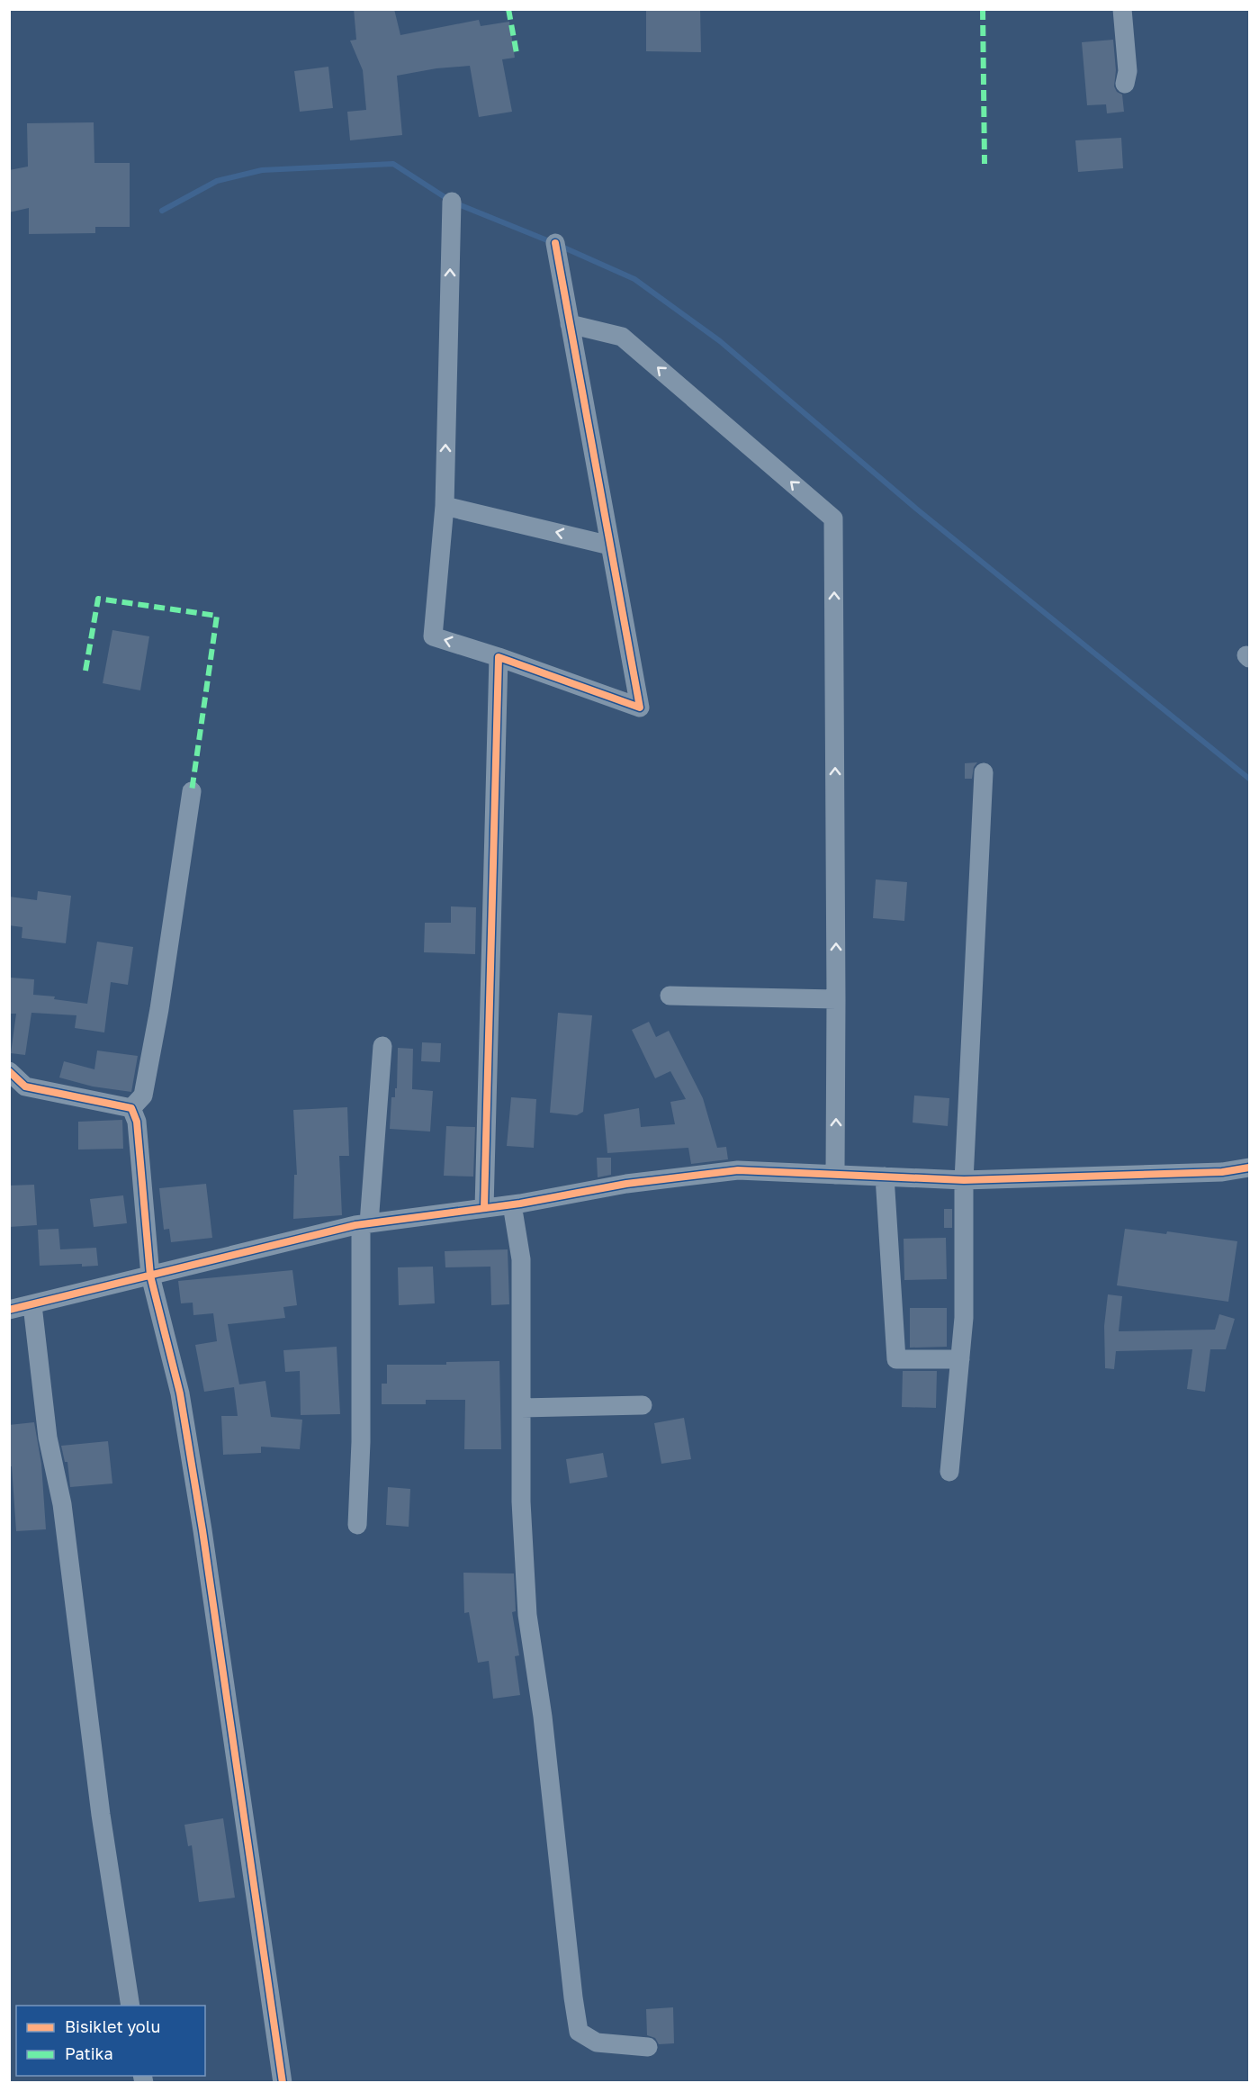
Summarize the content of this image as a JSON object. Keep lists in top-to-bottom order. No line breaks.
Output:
{"legend":["Bisiklet yolu","Patika"]}
